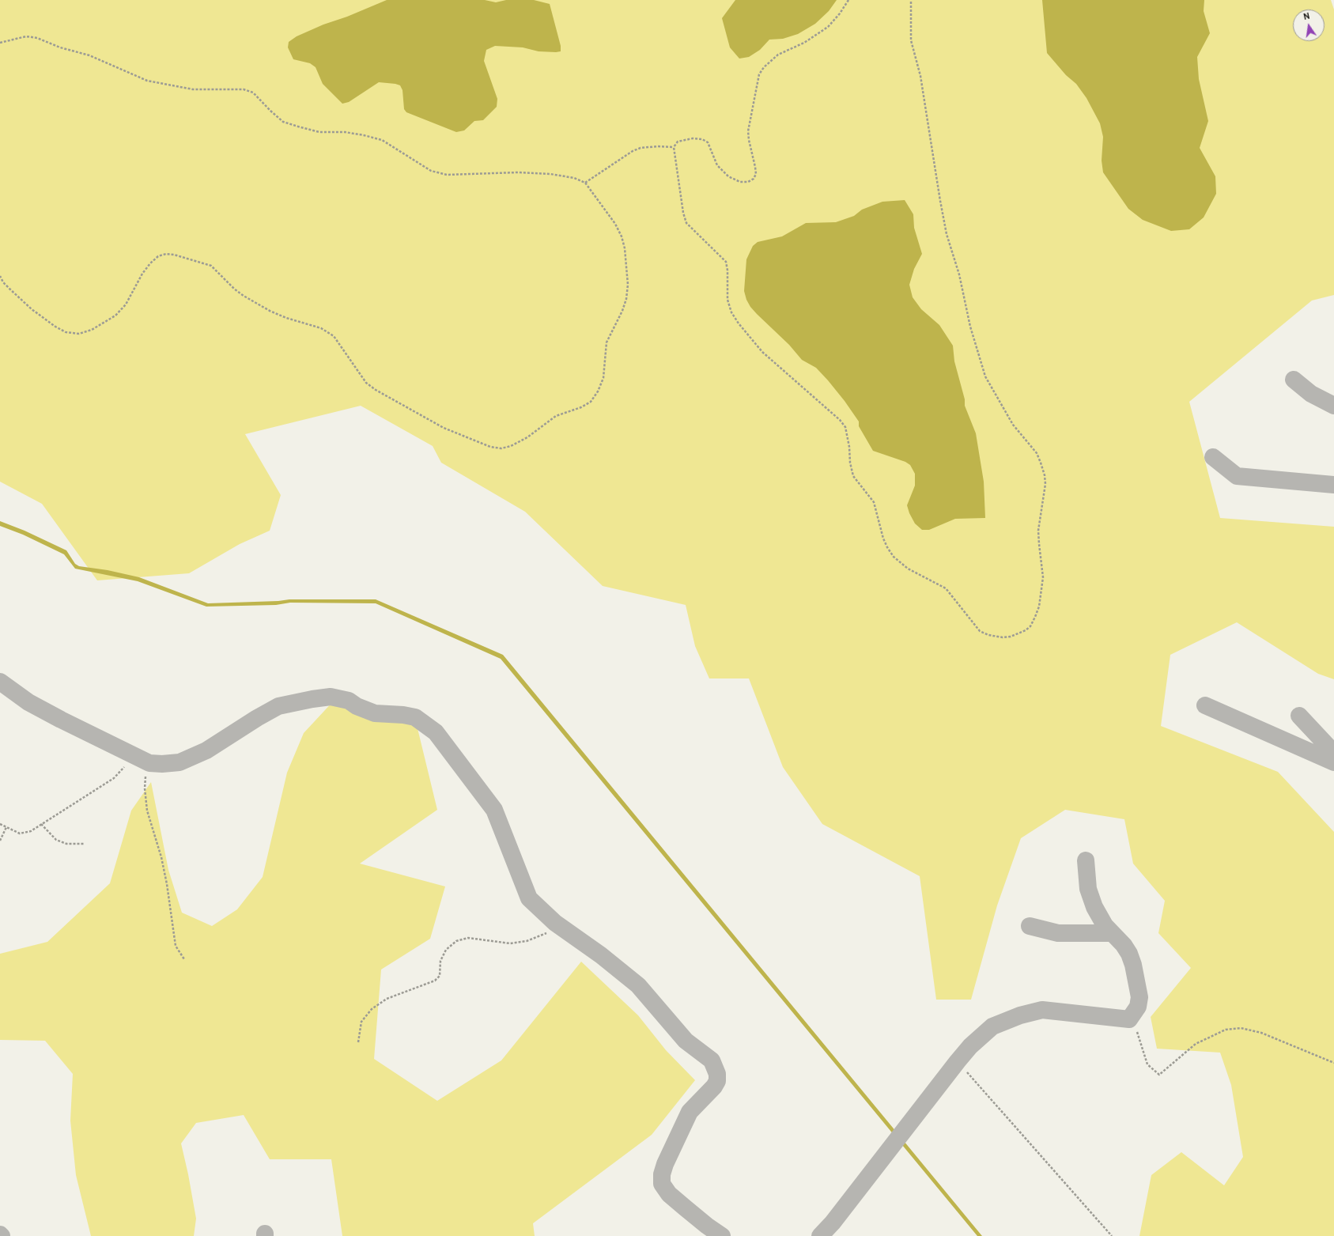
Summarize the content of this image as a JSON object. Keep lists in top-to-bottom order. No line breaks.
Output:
{"north":"top"}
